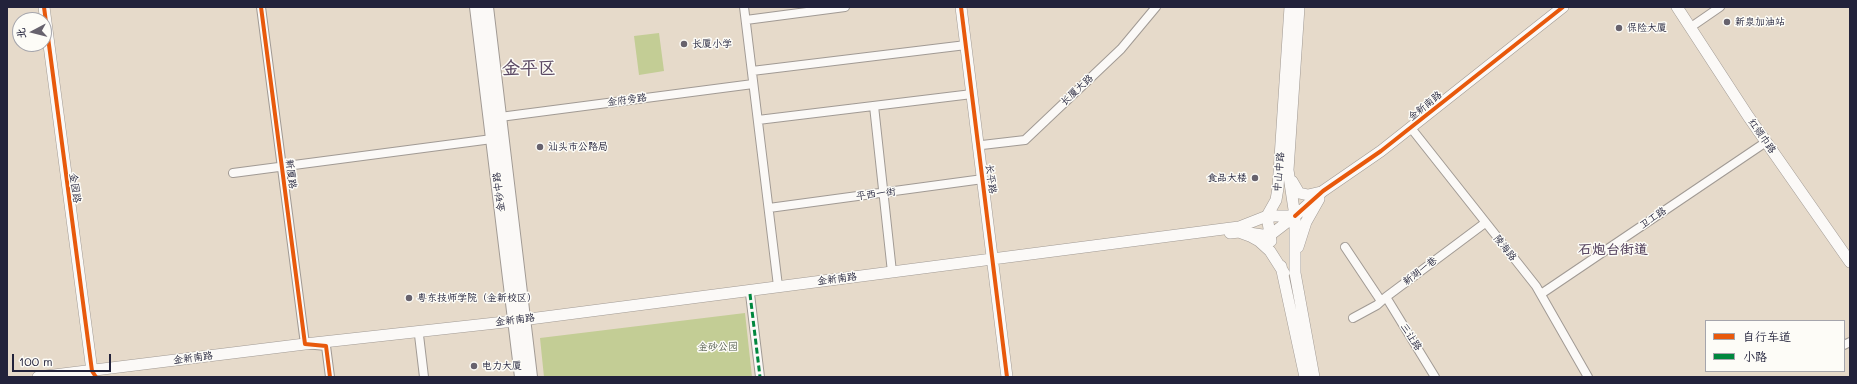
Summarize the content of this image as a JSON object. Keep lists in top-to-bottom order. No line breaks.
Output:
{"streets":{"main road":["金新南路","红领巾路","中山中路","长平路","金园路","金砂中路"],"street":["长厦大路","金府旁路","新厦路","平西一街","卫工路","陵海路","新湖一巷","三让路"]},"crossings":[["长厦大路","长平路"],["金府旁路","金砂中路"],["金新南路","中山中路"],["金新南路","新厦路"],["金新南路","长平路"],["金新南路","金园路"],["金新南路","金砂中路"],["金新南路","陵海路"],["红领巾路","卫工路"],["长平路","平西一街"],["卫工路","陵海路"],["陵海路","新湖一巷"],["新湖一巷","三让路"]],"districts":["金平区","石炮台街道"],"parks":["金砂公园"],"places":["新泉加油站","保险大厦","长厦小学","汕头市公路局","食品大楼","粤东技师学院（金新校区）","电力大厦"],"legend":["自行车道","小路"],"scale_bar":"100 m","north":"left"}
